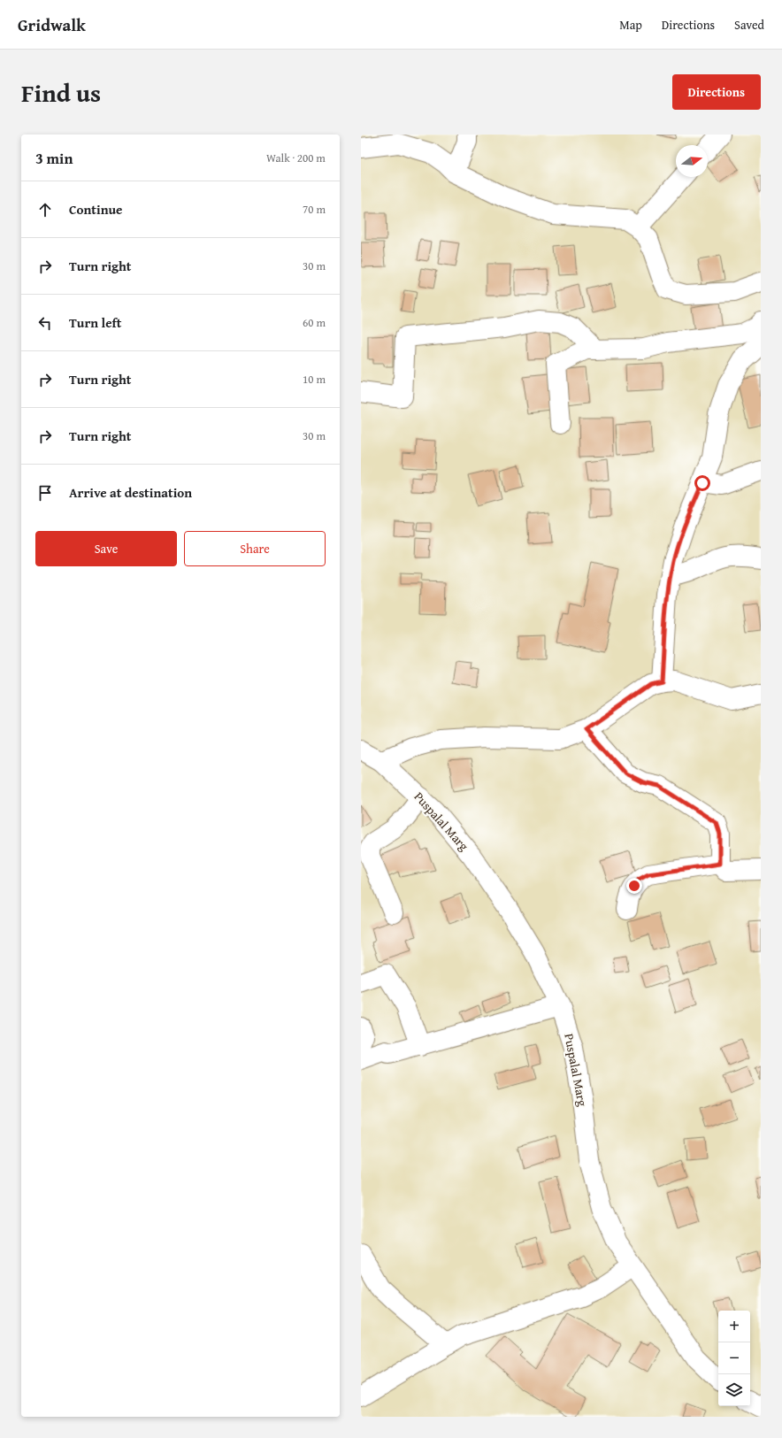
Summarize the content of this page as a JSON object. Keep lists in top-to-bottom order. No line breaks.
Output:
{"streets":{"street":["Puspalal Marg"]},"north":"right","page":{"header":"Gridwalk","nav":["Map","Directions","Saved"],"title":"Find us","buttons":["Directions",["Save","Share"]],"heading":["3 min","Walk · 200 m"],"list":[["Continue","70 m"],["Turn right","30 m"],["Turn left","60 m"],["Turn right","10 m"],["Turn right","30 m"],"Arrive at destination"],"map_buttons":["+","−"]}}
